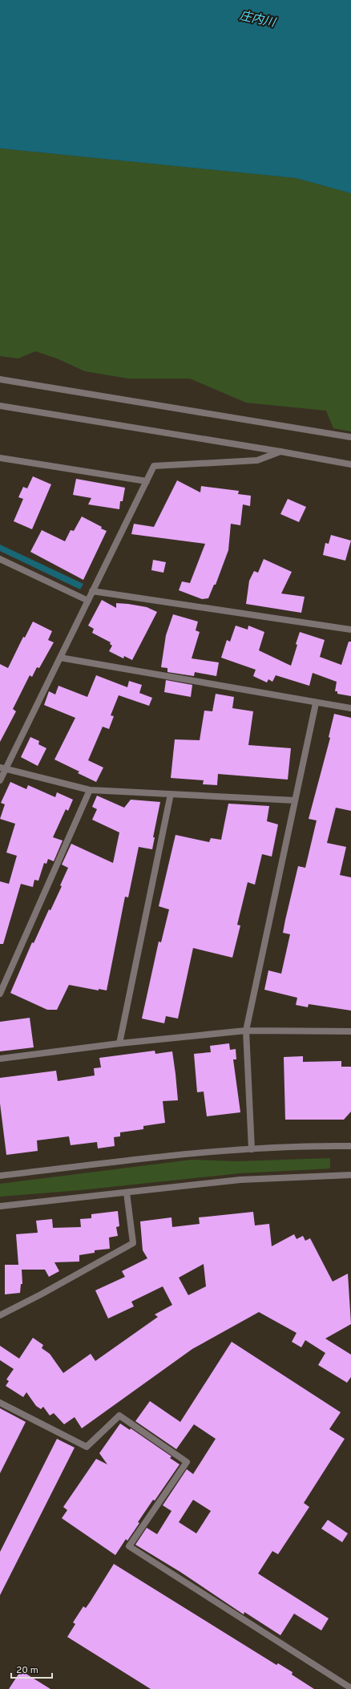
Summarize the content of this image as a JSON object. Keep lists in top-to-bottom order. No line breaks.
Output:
{"water":["庄内川"],"scale_bar":"20 m"}
